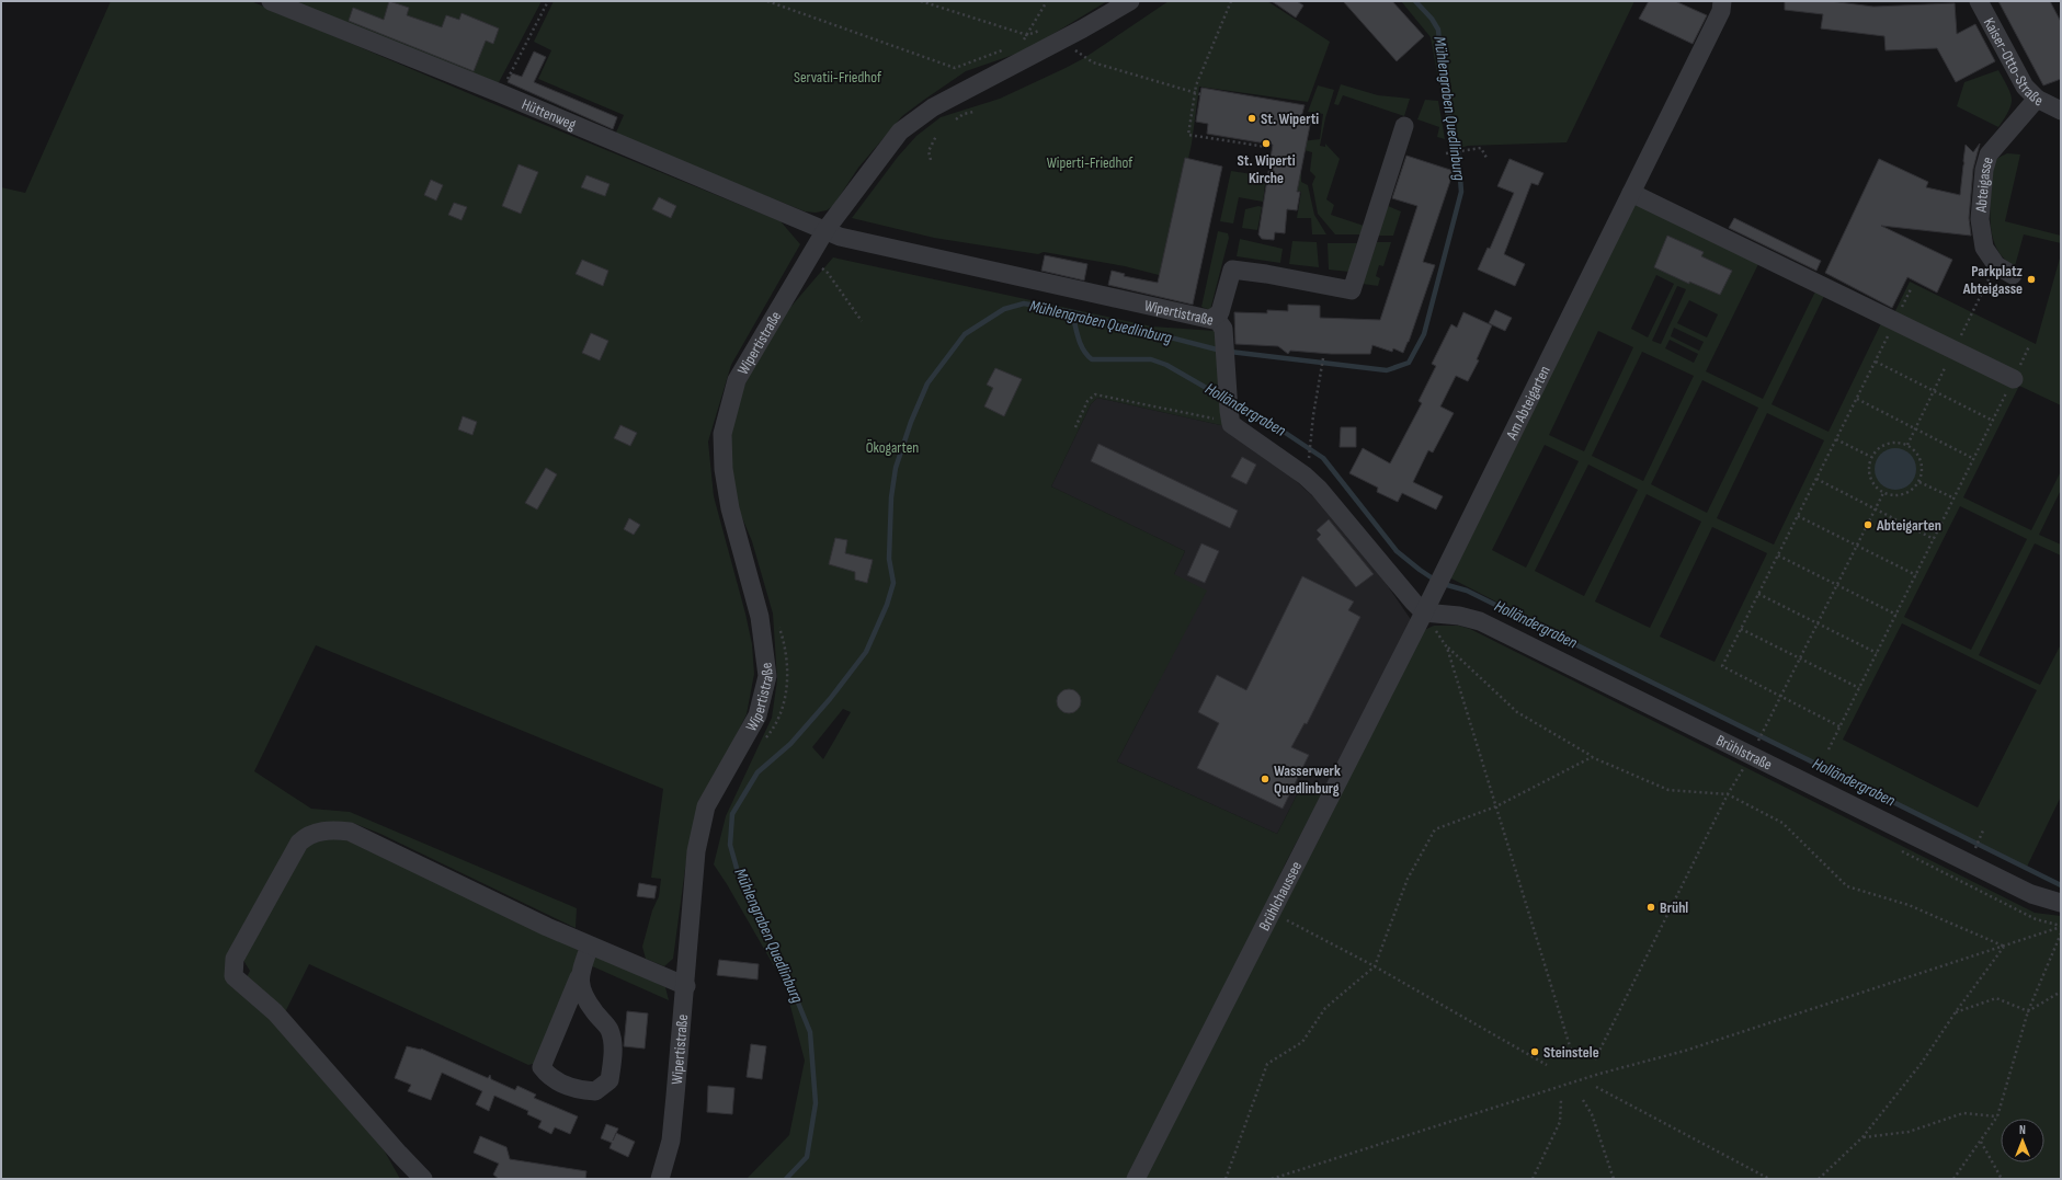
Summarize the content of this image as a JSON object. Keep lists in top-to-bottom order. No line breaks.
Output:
{"streets":{"street":["Kaiser-Otto-Straße","Hüttenweg","Abteigasse","Wipertistraße","Am Abteigarten","Brühlstraße","Brühlchaussee"]},"crossings":[["Kaiser-Otto-Straße","Abteigasse"],["Hüttenweg","Wipertistraße"],["Am Abteigarten","Brühlstraße"],["Am Abteigarten","Brühlchaussee"],["Brühlstraße","Brühlchaussee"]],"water":["Mühlengraben Quedlinburg","Holländergraben"],"parks":["Servatii-Friedhof","Wiperti-Friedhof","Ökogarten"],"places":["St. Wiperti","St. Wiperti Kirche","Parkplatz Abteigasse","Abteigarten","Wasserwerk Quedlinburg","Brühl","Steinstele"],"north":"top"}
